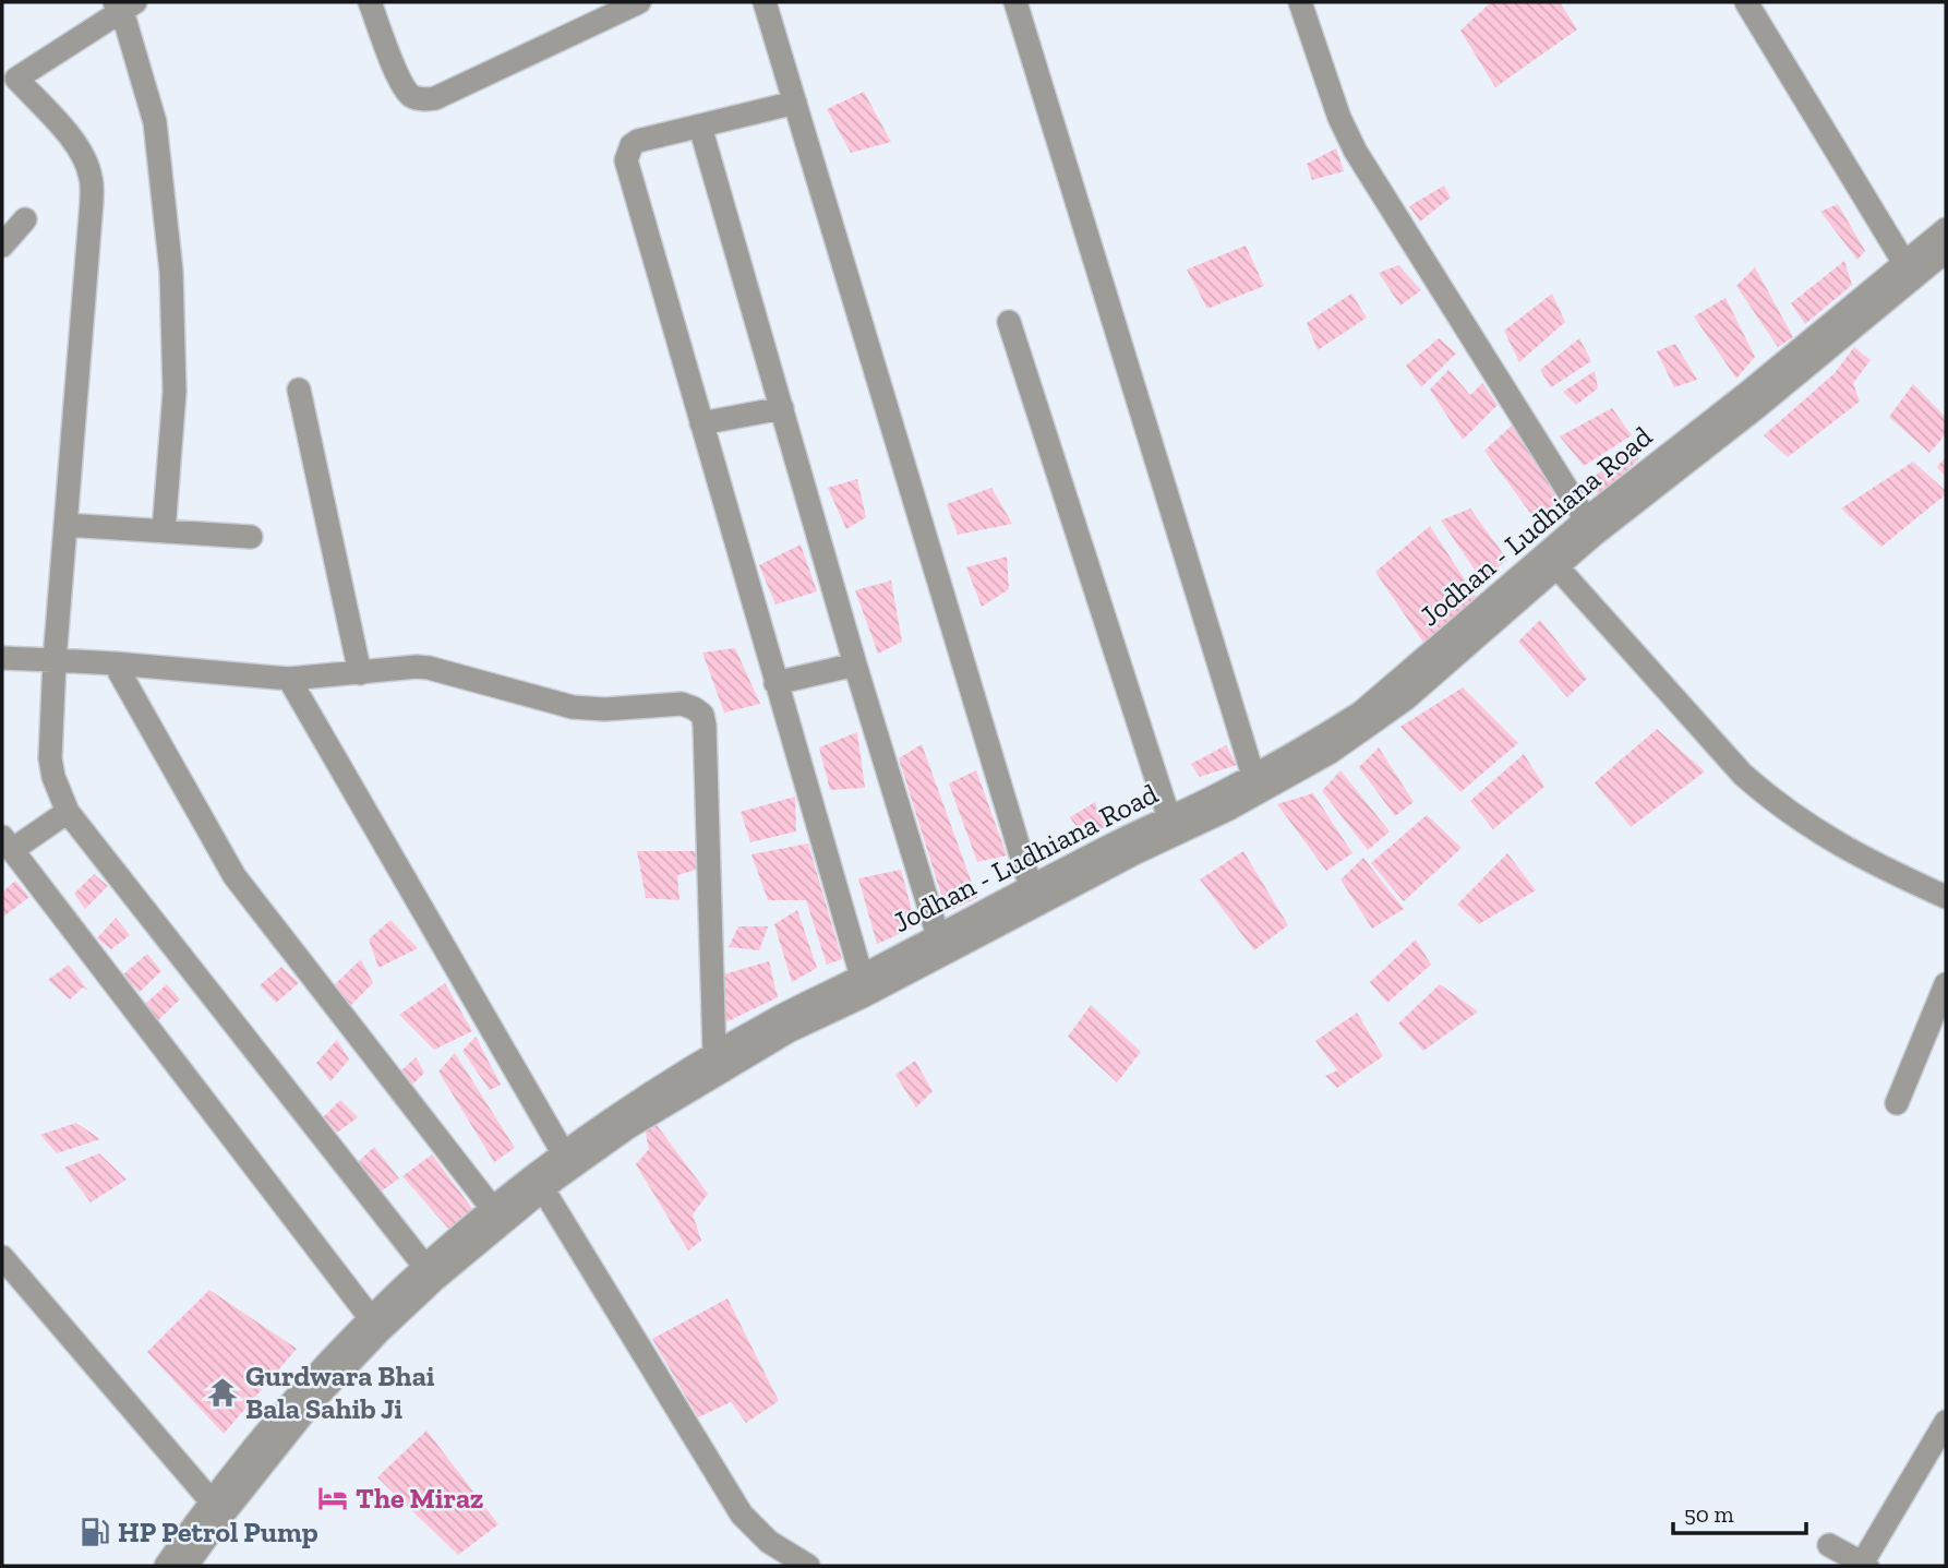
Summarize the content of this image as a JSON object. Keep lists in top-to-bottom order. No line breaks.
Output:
{"streets":{"street":["Jodhan - Ludhiana Road"]},"places":{"temple":["Gurdwara Bhai Bala Sahib Ji"],"hotel":["The Miraz"],"fuel station":["HP Petrol Pump"]},"scale_bar":"50 m"}
